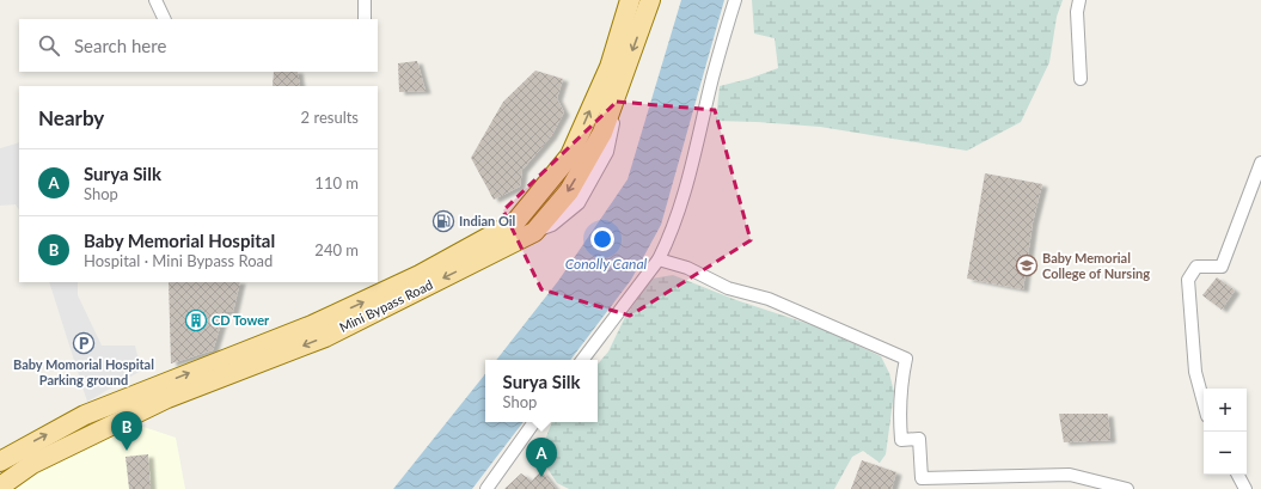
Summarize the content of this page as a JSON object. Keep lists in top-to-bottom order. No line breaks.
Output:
{"streets":{"main road":["Mini Bypass Road"]},"water":["Conolly Canal"],"places":{"fuel station":["Indian Oil"],"school or university":["Baby Memorial College of Nursing"],"building":["CD Tower"],"parking":["Baby Momorial Hospital Parking ground"]},"page":{"search":"Search here","heading":["Nearby","2 results"],"list":[{"mark":"A","name":"Surya Silk","note":"Shop","value":"110 m"},{"mark":"B","name":"Baby Memorial Hospital","note":"Hospital · Mini Bypass Road","value":"240 m"}],"popup":["Surya Silk","Shop"],"map_buttons":["+","−"],"pins":["B","A"]}}
